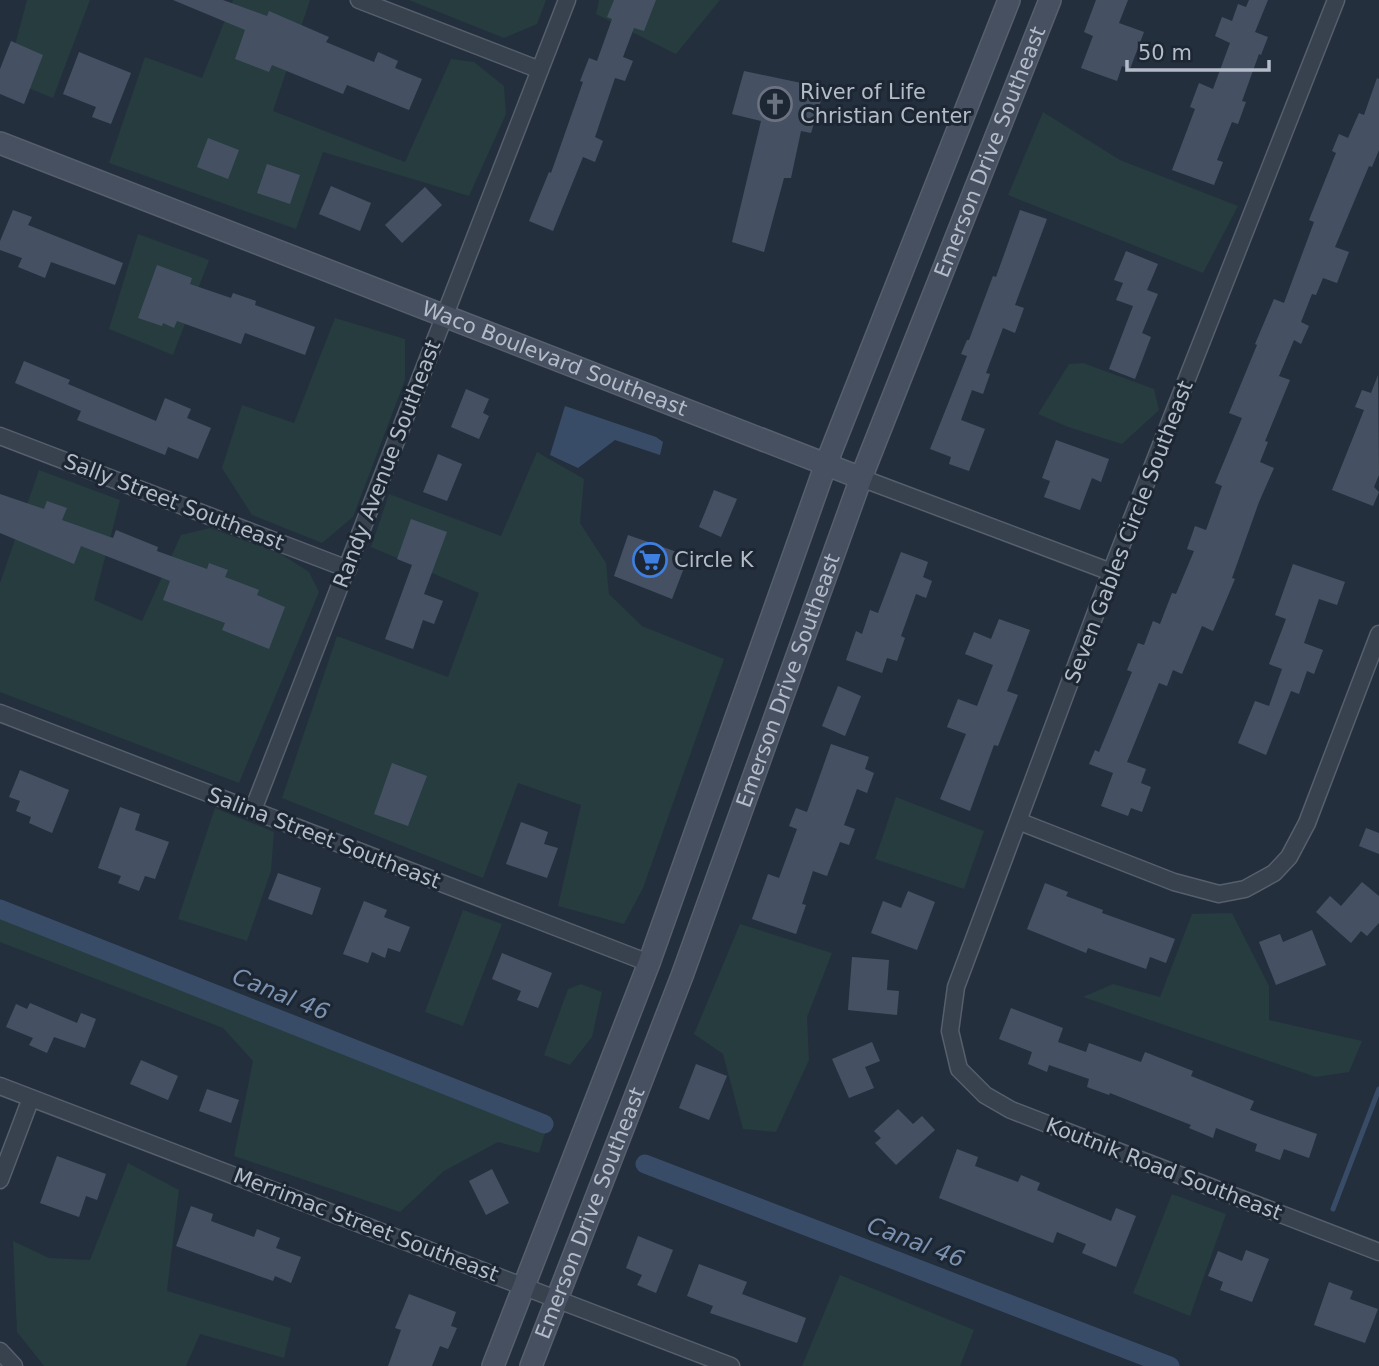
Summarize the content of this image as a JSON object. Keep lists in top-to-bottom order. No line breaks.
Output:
{"streets":{"street":["Emerson Drive Southeast","Waco Boulevard Southeast","Randy Avenue Southeast","Sally Street Southeast","Seven Gables Circle Southeast","Salina Street Southeast","Koutnik Road Southeast","Merrimac Street Southeast"]},"crossings":[["Emerson Drive Southeast","Waco Boulevard Southeast"],["Emerson Drive Southeast","Salina Street Southeast"],["Emerson Drive Southeast","Merrimac Street Southeast"],["Waco Boulevard Southeast","Randy Avenue Southeast"],["Waco Boulevard Southeast","Seven Gables Circle Southeast"],["Randy Avenue Southeast","Sally Street Southeast"],["Randy Avenue Southeast","Salina Street Southeast"],["Seven Gables Circle Southeast","Koutnik Road Southeast"]],"water":["Canal 46"],"places":{"church":["River of Life Christian Center"],"supermarket":["Circle K"]},"scale_bar":"50 m"}
